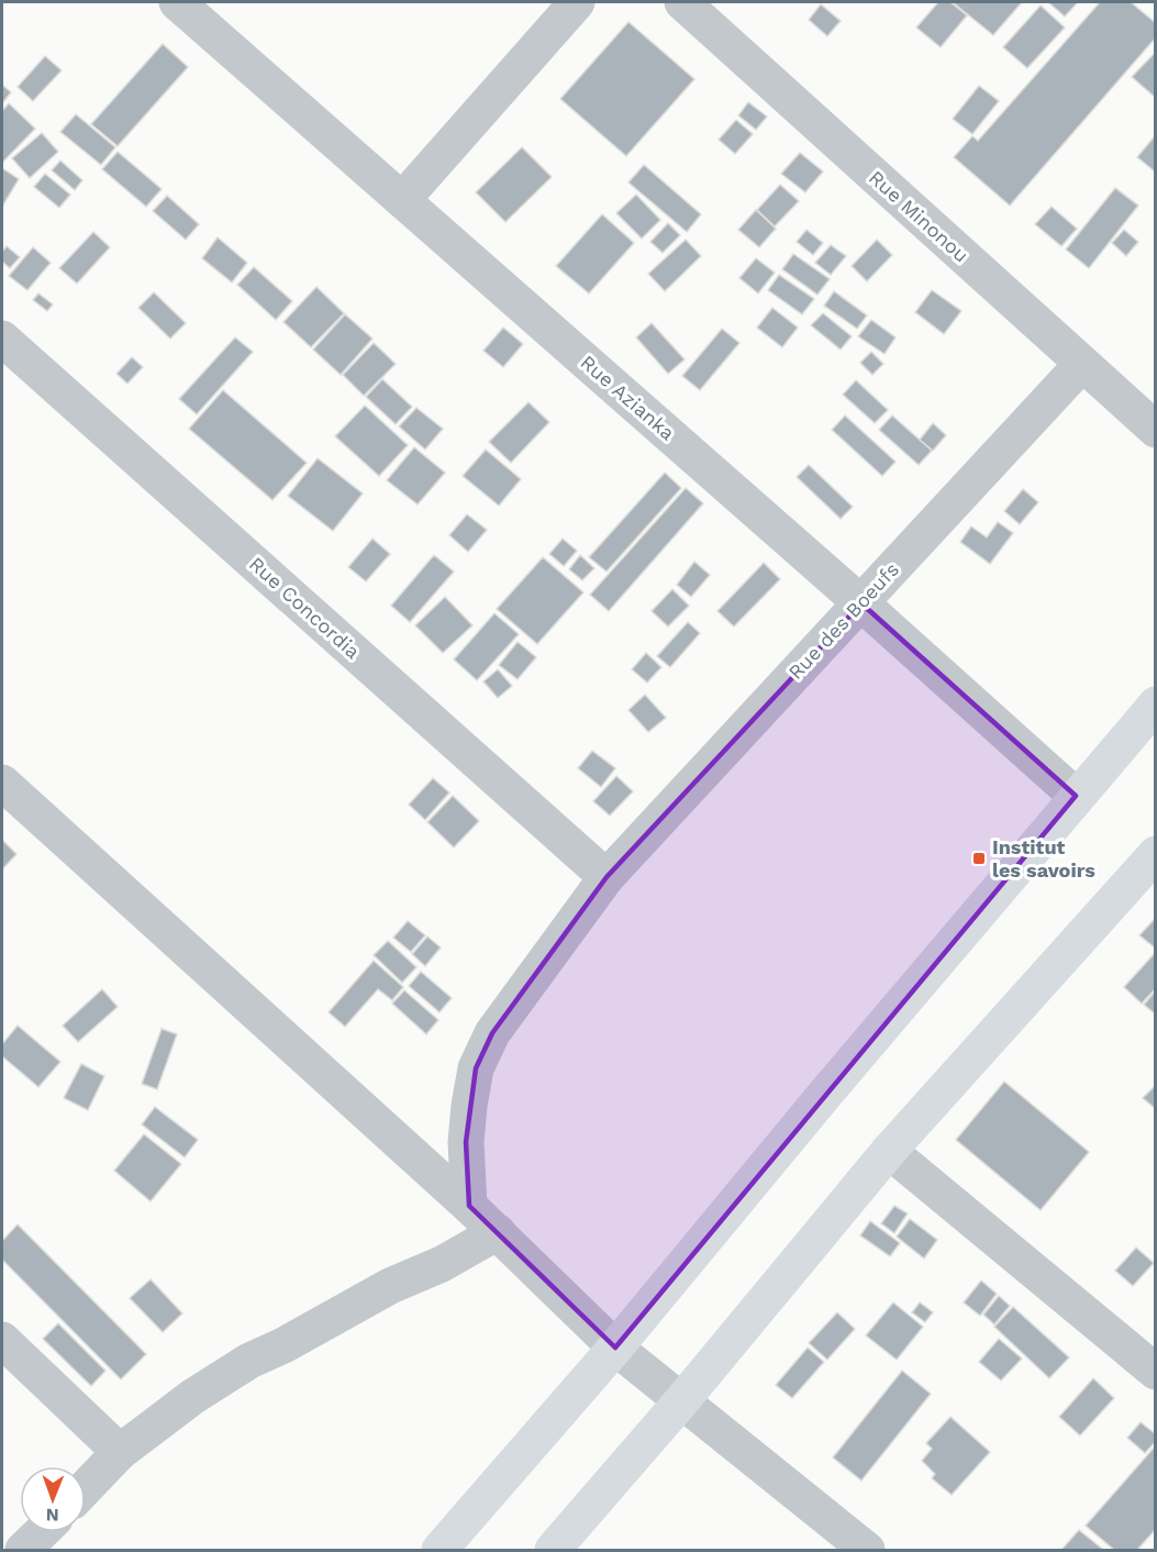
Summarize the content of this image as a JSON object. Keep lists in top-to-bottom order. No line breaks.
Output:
{"streets":{"street":["Rue Minonou","Rue Azianka","Rue Concordia","Rue des Boeufs"]},"crossings":[["Rue Minonou","Rue des Boeufs"],["Rue Azianka","Rue des Boeufs"],["Rue Concordia","Rue des Boeufs"]],"places":{"transit":["Institut les savoirs"]},"north":"bottom"}
